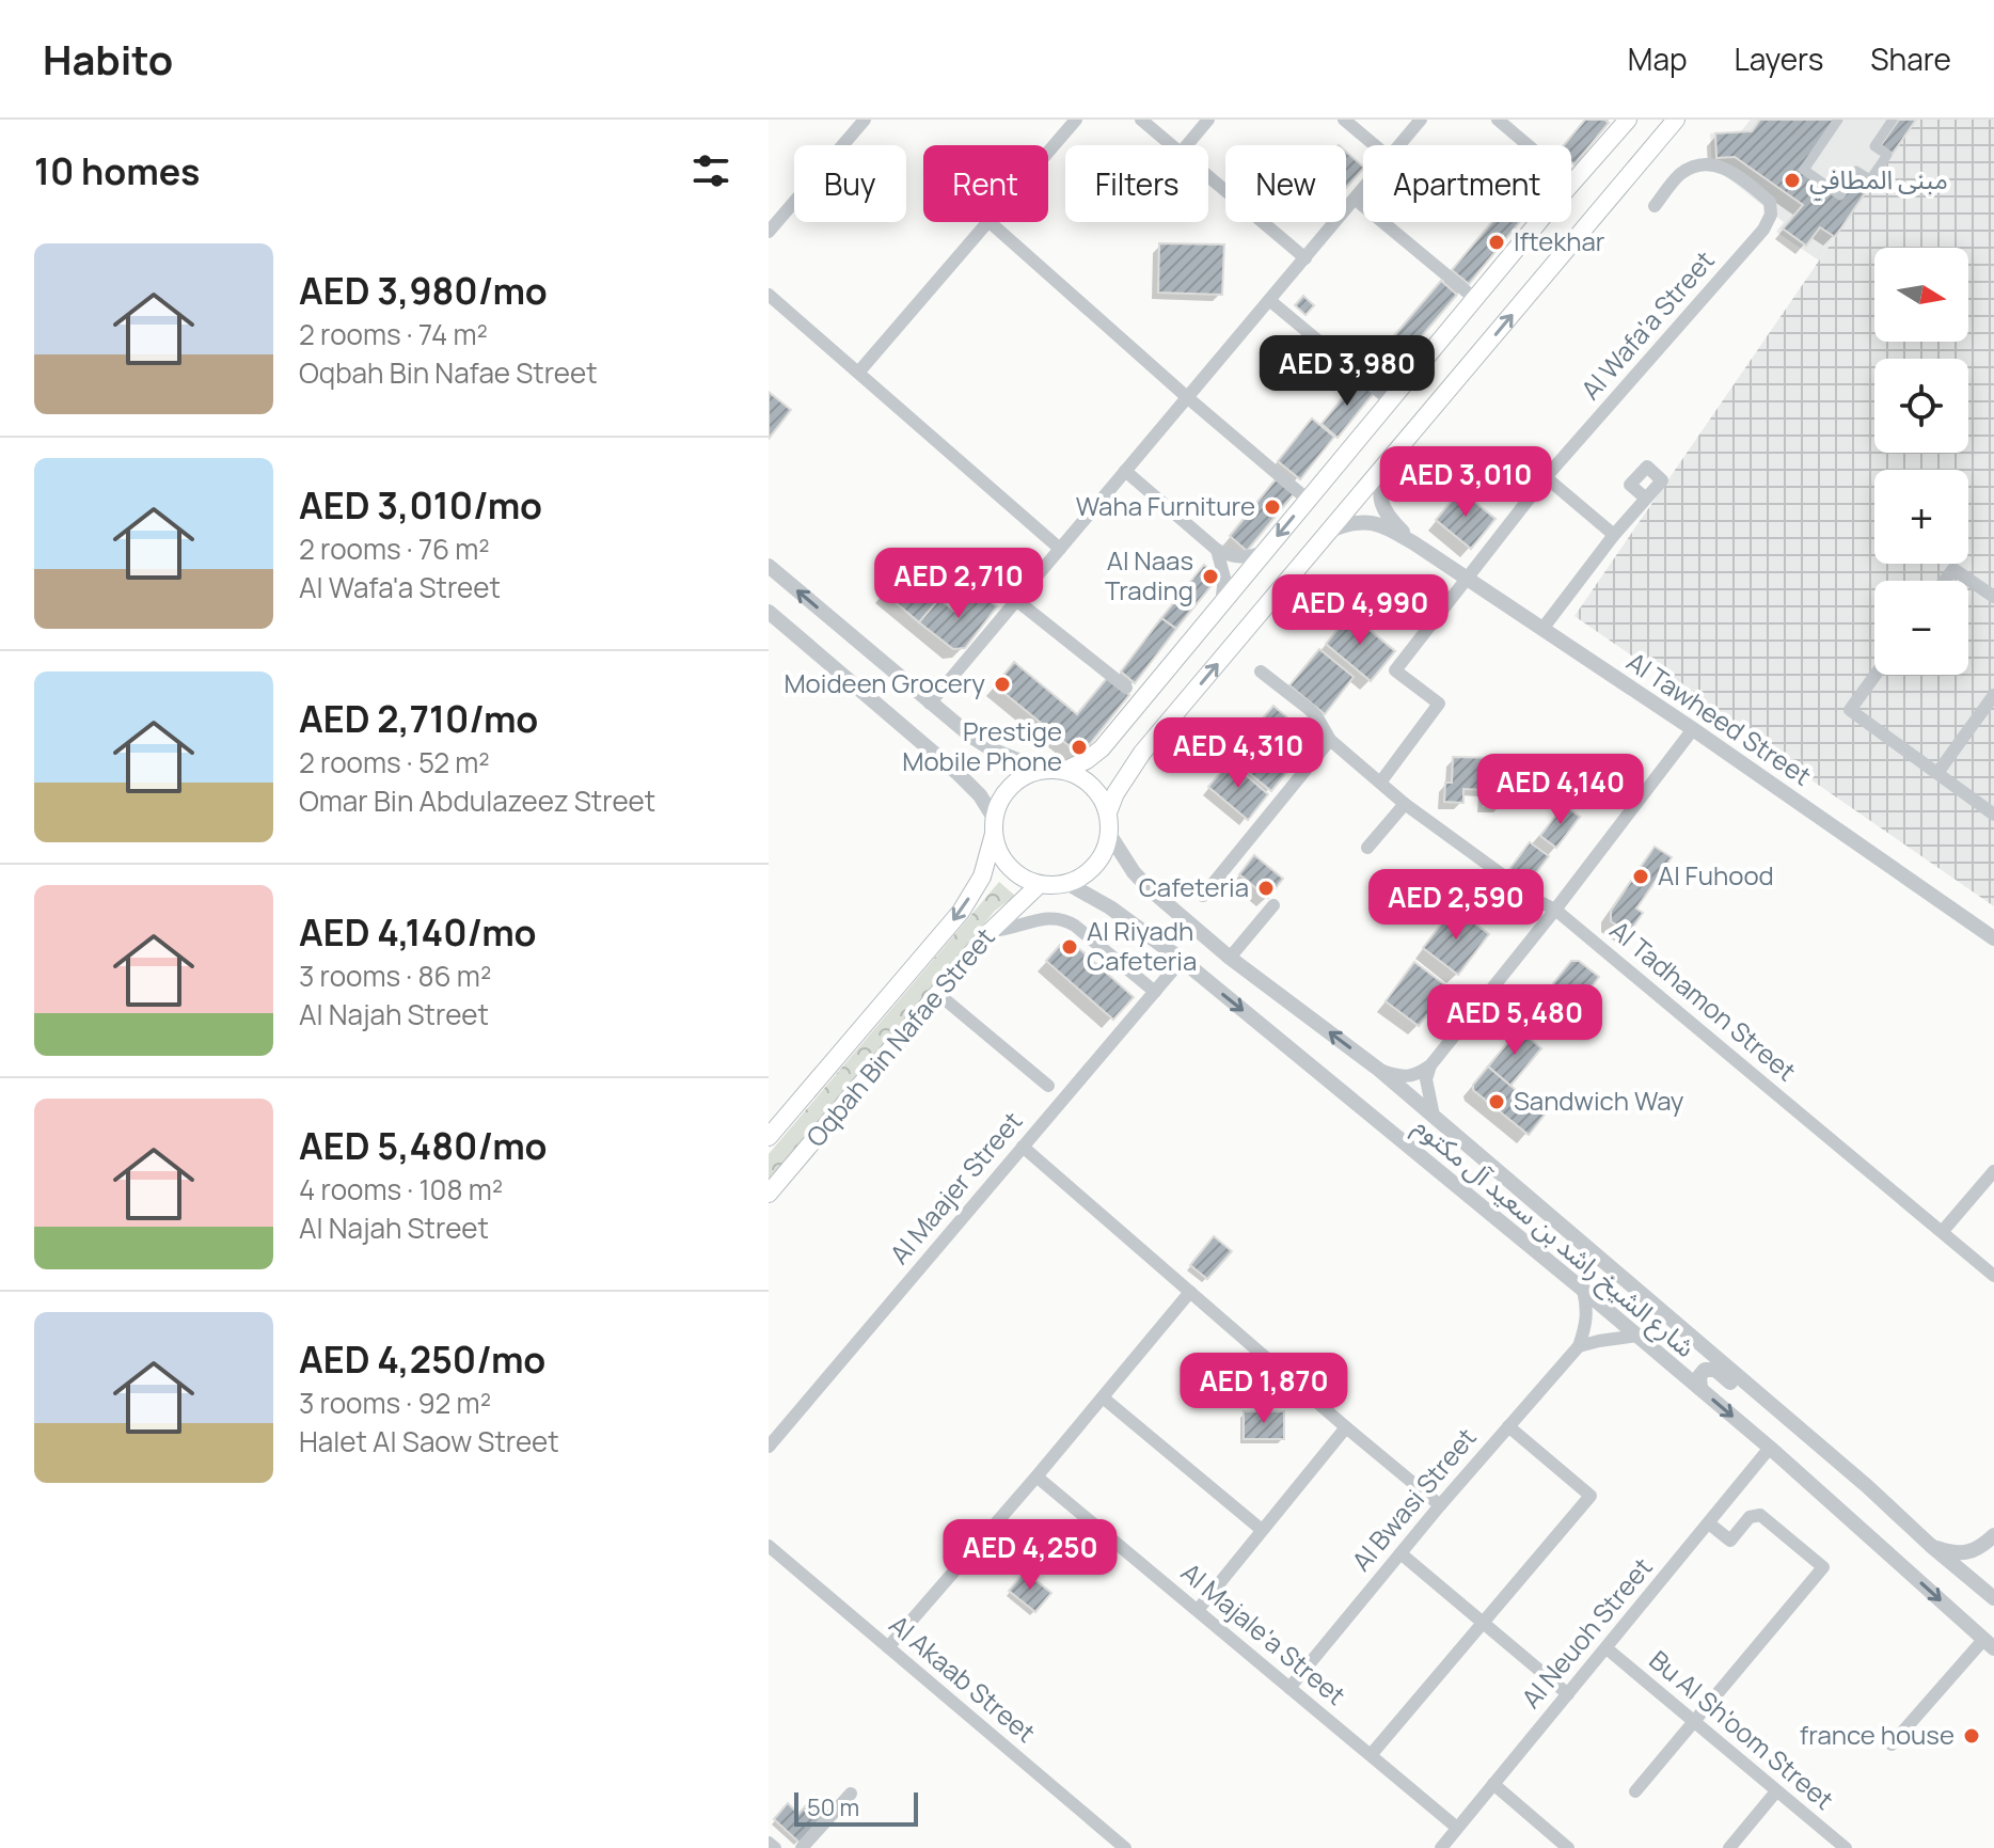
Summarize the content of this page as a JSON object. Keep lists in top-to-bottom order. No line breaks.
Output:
{"streets":{"main road":["Oqbah Bin Nafae Street"],"street":["Al Wafa'a Street","Al Tawheed Street","Al Tadhamon Street","Al Maajer Street","شارع الشيخ راشد بن سعيد آل مكتوم","Al Bwasi Street","Al Neuoh Street","Al Majale'a Street","Al Akaab Street","Bu Al Sh'oom Street"]},"crossings":[["Al Wafa'a Street","Al Tawheed Street"],["Al Wafa'a Street","Al Tadhamon Street"],["Oqbah Bin Nafae Street","شارع الشيخ راشد بن سعيد آل مكتوم"],["Al Maajer Street","شارع الشيخ راشد بن سعيد آل مكتوم"],["شارع الشيخ راشد بن سعيد آل مكتوم","Al Bwasi Street"],["شارع الشيخ راشد بن سعيد آل مكتوم","Al Neuoh Street"],["Al Bwasi Street","Al Majale'a Street"],["Al Neuoh Street","Al Majale'a Street"],["Al Neuoh Street","Bu Al Sh'oom Street"]],"places":["مبنى المطافي","Iftekhar","Waha Furniture","Al Naas Trading","Moideen Grocery","Prestige Mobile Phone","Al Fuhood","Cafeteria","Al Riyadh Cafeteria","Sandwich Way","france house"],"scale_bar":"50 m","north":"right","page":{"header":"Habito","nav":["Map","Layers","Share"],"heading":"10 homes","chip":["Buy","Rent","Filters","New","Apartment"],"list":[{"name":"AED 3,980/mo","note":"2 rooms · 74 m² · Oqbah Bin Nafae Street"},{"name":"AED 3,010/mo","note":"2 rooms · 76 m² · Al Wafa'a Street"},{"name":"AED 2,710/mo","note":"2 rooms · 52 m² · Omar Bin Abdulazeez Street"},{"name":"AED 4,140/mo","note":"3 rooms · 86 m² · Al Najah Street"},{"name":"AED 5,480/mo","note":"4 rooms · 108 m² · Al Najah Street"},{"name":"AED 4,250/mo","note":"3 rooms · 92 m² · Halet Al Saow Street"}],"map_buttons":["+","−"],"price":["AED 3,980","AED 3,010","AED 2,710","AED 4,990","AED 4,310","AED 4,140","AED 2,590","AED 5,480","AED 1,870","AED 4,250"],"scale":"50 m"}}
